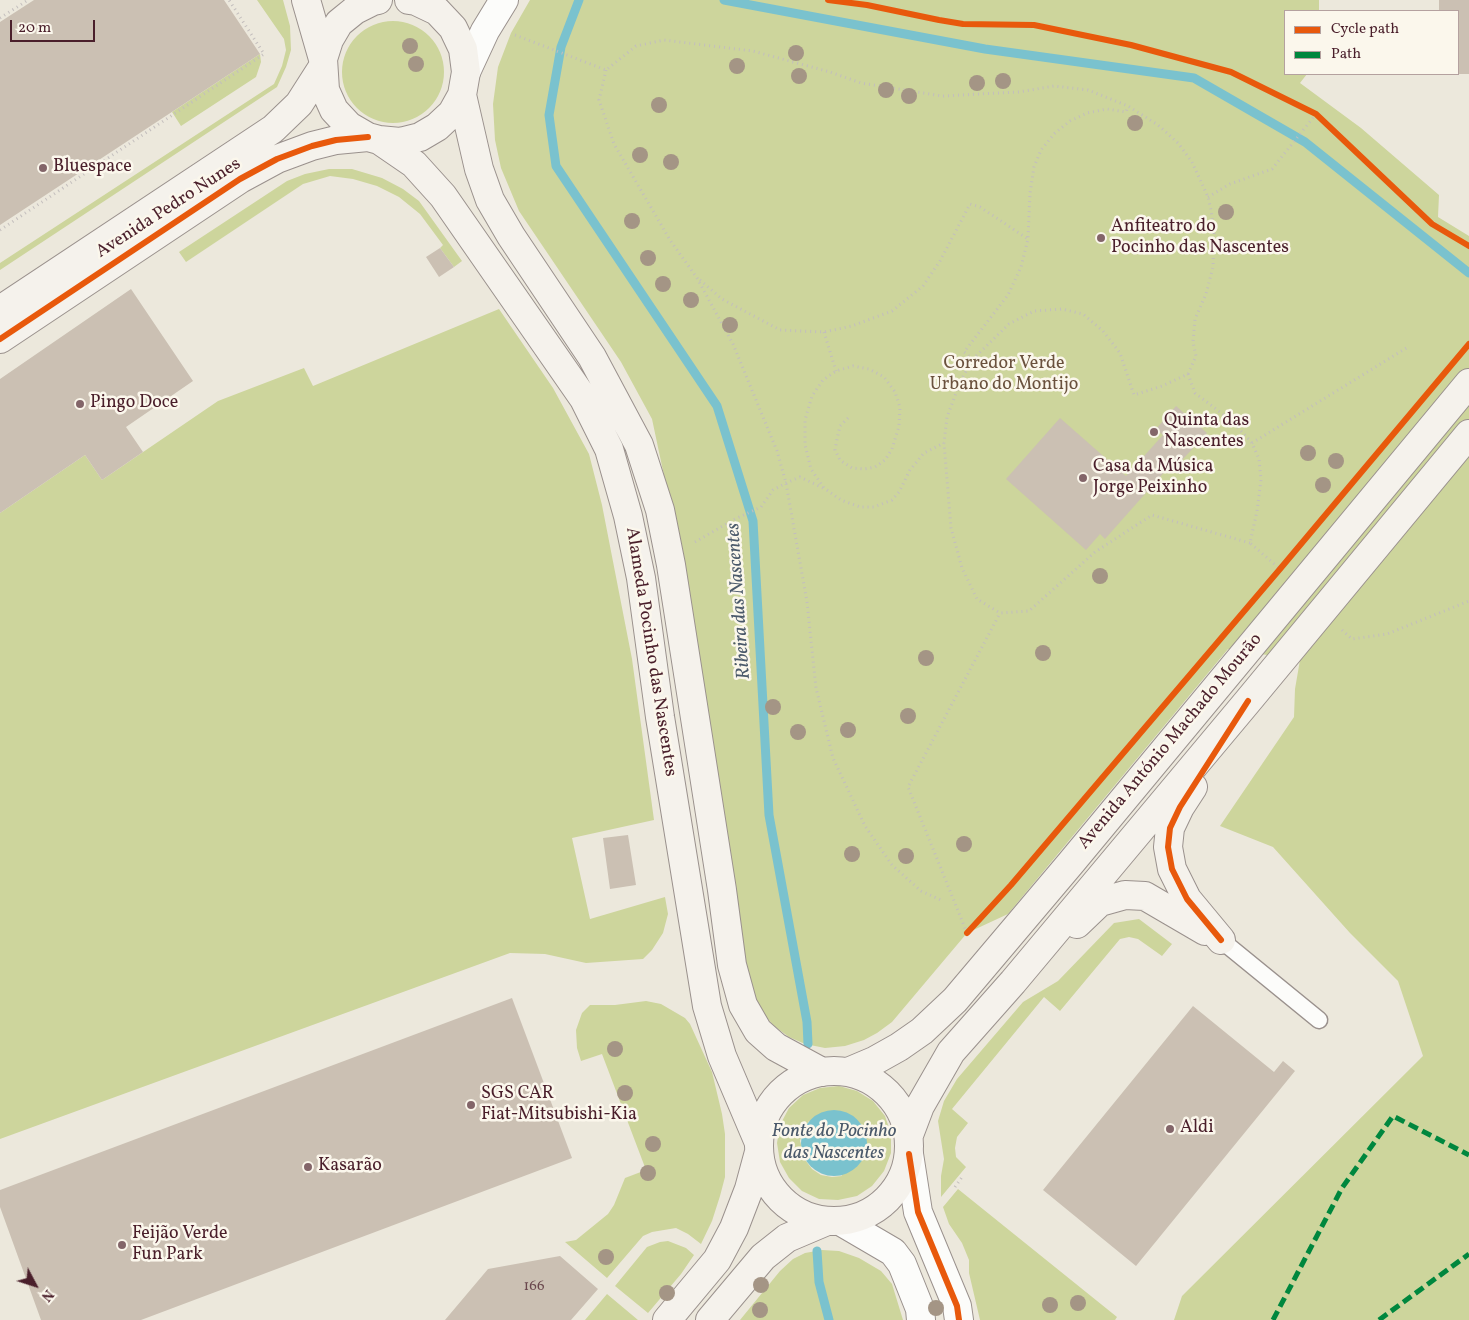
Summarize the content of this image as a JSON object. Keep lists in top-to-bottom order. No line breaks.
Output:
{"streets":{"main road":["Avenida Pedro Nunes","Alameda Pocinho das Nascentes","Avenida António Machado Mourão"]},"crossings":[["Avenida Pedro Nunes","Alameda Pocinho das Nascentes"],["Alameda Pocinho das Nascentes","Avenida António Machado Mourão"]],"water":["Ribeira das Nascentes","Fonte do Pocinho das Nascentes"],"parks":["Corredor Verde Urbano do Montijo"],"places":["Bluespace","Anfiteatro do Pocinho das Nascentes","Pingo Doce","Quinta das Nascentes","Casa da Música Jorge Peixinho","SGS CAR Fiat-Mitsubishi-Kia","Aldi","Kasarão","Feijão Verde Fun Park"],"house_numbers":["166"],"legend":["Cycle path","Path"],"scale_bar":"20 m","north":"bottom right"}
